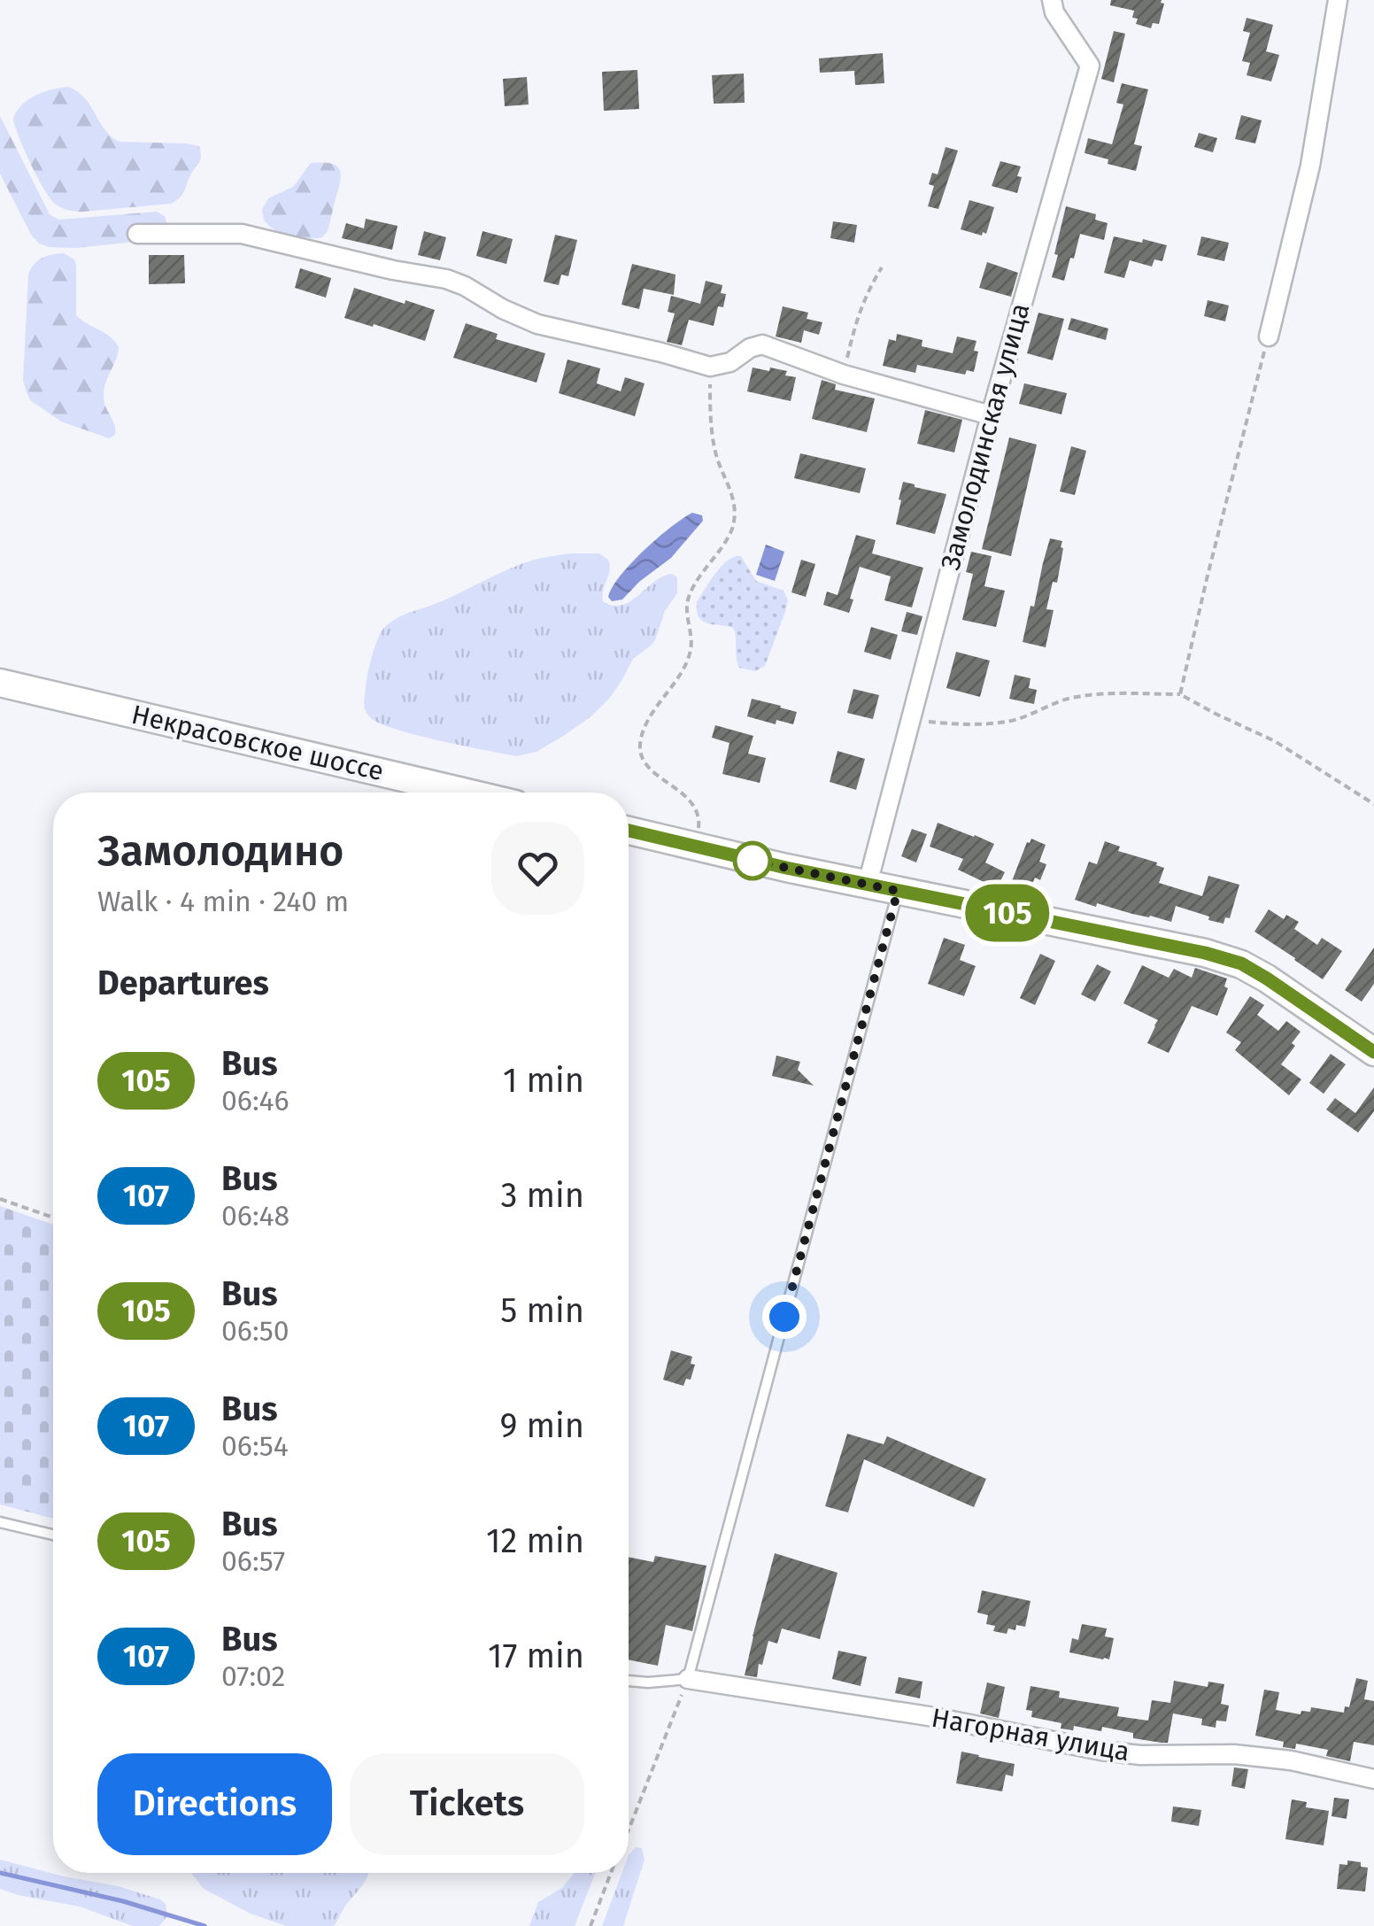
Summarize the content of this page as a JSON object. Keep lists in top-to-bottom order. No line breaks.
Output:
{"streets":{"street":["Замолодинская улица","Некрасовское шоссе","Нагорная улица"]},"lines":["bus line 105"],"page":{"on_map":"105","heading":[["Замолодино","Walk · 4 min · 240 m"],"Departures"],"list":[{"mark":"105","name":"Bus","note":"06:46","value":"1 min"},{"mark":"107","name":"Bus","note":"06:48","value":"3 min"},{"mark":"105","name":"Bus","note":"06:50","value":"5 min"},{"mark":"107","name":"Bus","note":"06:54","value":"9 min"},{"mark":"105","name":"Bus","note":"06:57","value":"12 min"},{"mark":"107","name":"Bus","note":"07:02","value":"17 min"}],"buttons":["Directions","Tickets"]}}
